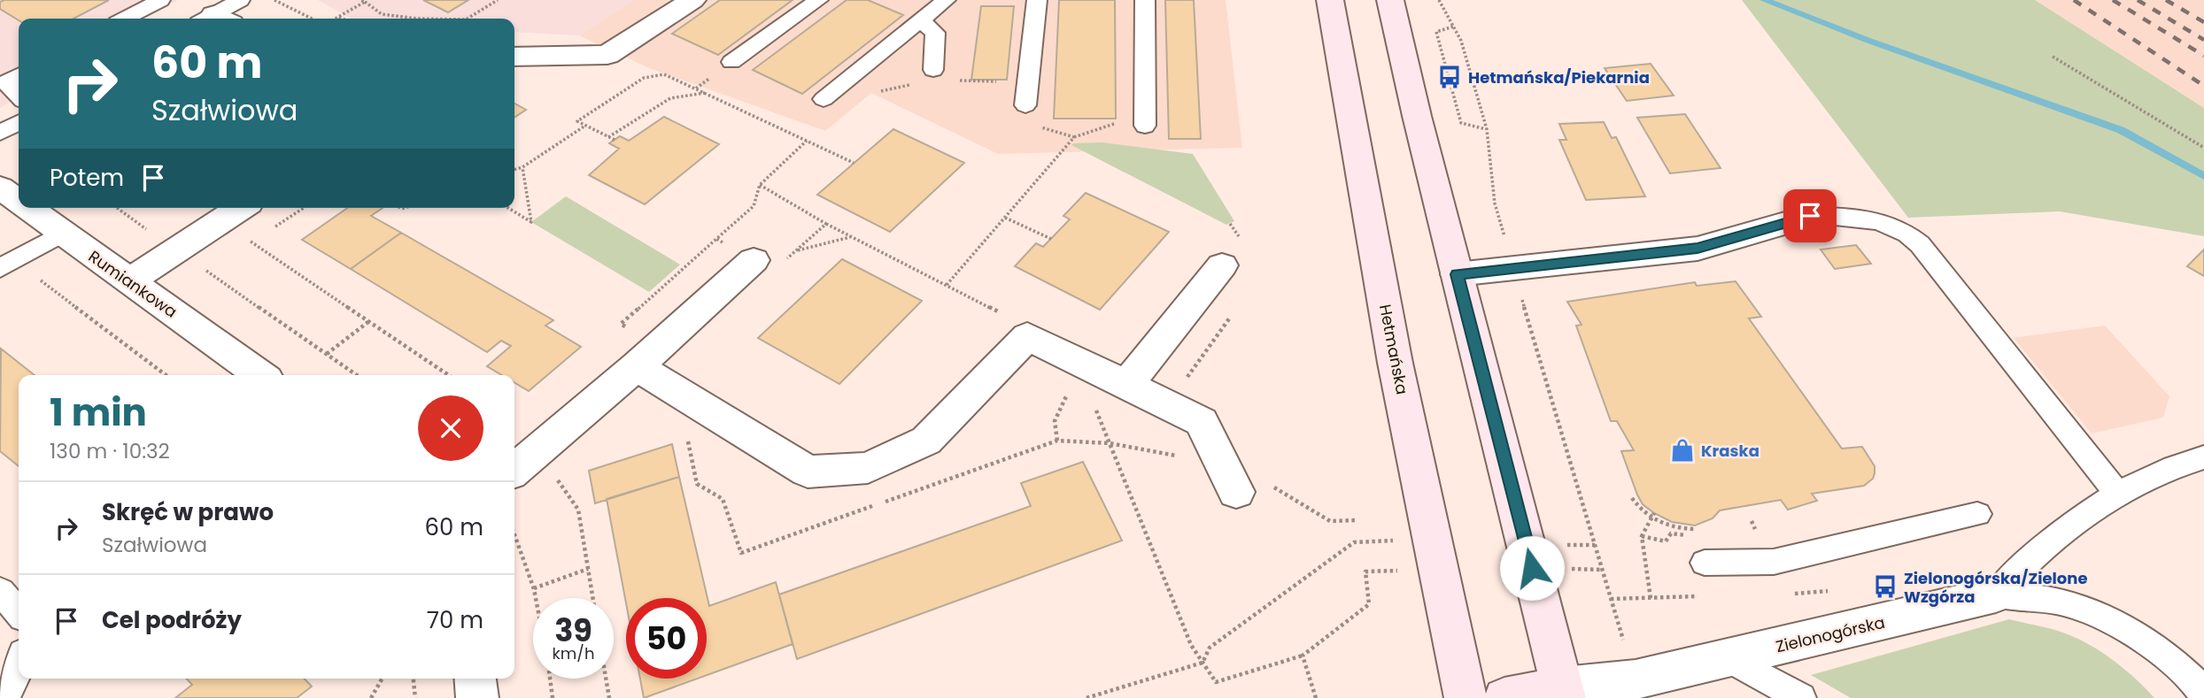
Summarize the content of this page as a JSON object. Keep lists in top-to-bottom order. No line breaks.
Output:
{"streets":{"main road":["Hetmańska"],"street":["Rumiankowa","Zielonogórska"]},"places":{"bus stop":["Hetmańska/Piekarnia","Zielonogórska/Zielone Wzgórza"],"shop":["Kraska"]},"page":{"turn":["60 m","Szałwiowa"],"then":"Potem","heading":["1 min","130 m · 10:32"],"list":[{"name":"Skręć w prawo","note":"Szałwiowa","value":"60 m"},{"name":"Cel podróży","value":"70 m"}],"speed":"39 km/h","limit":"50"}}
